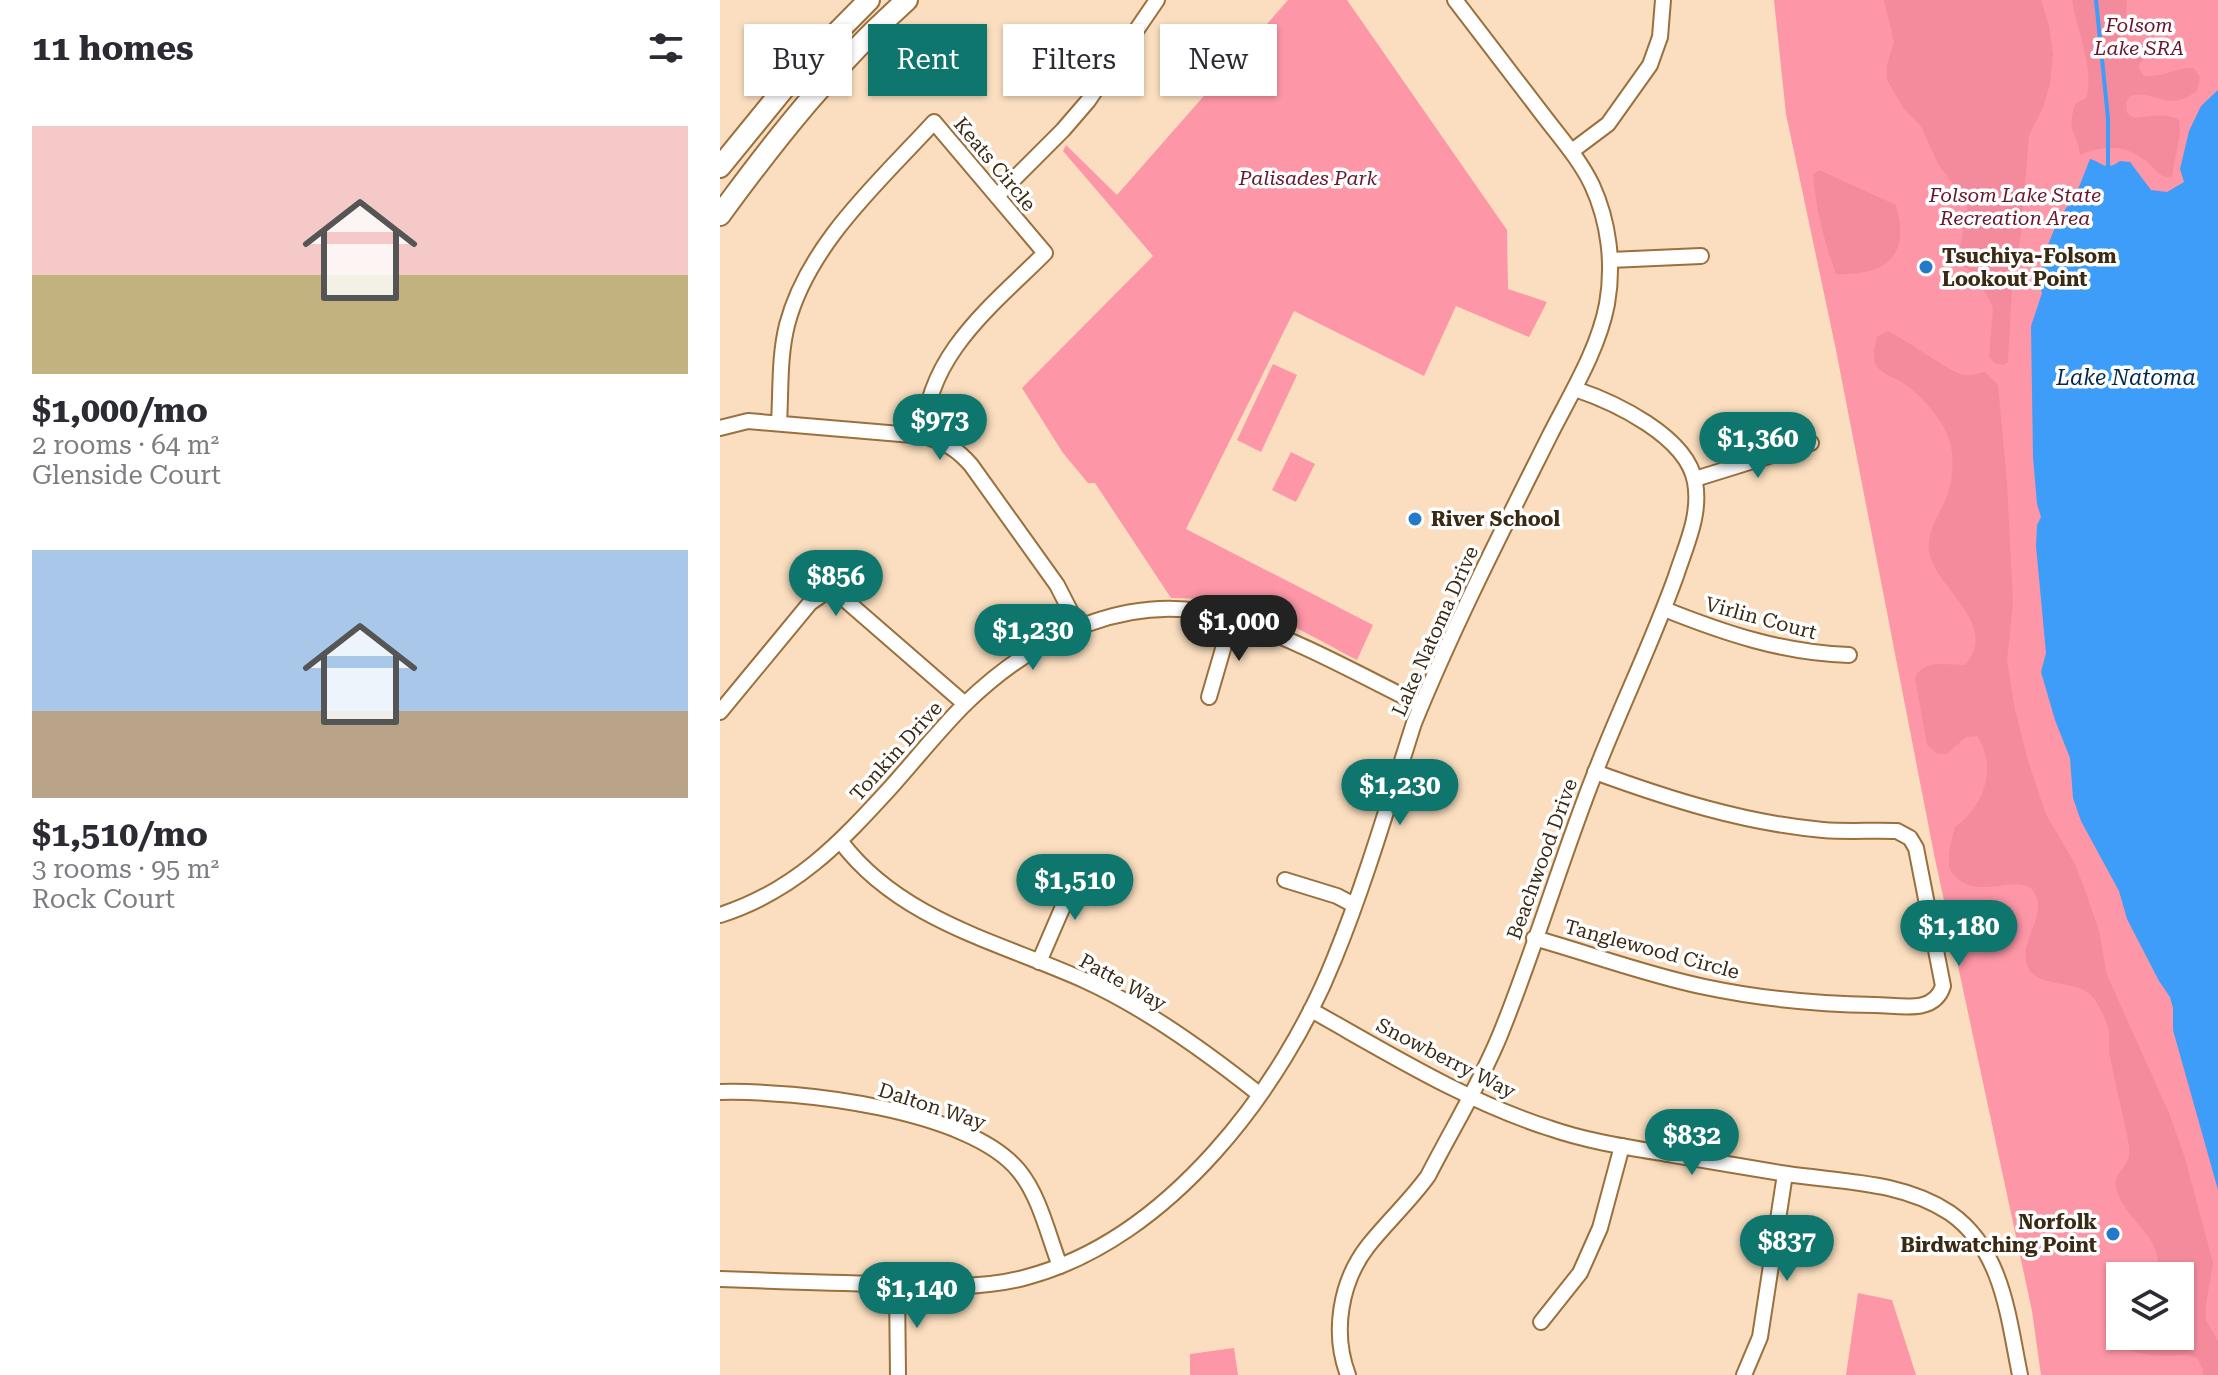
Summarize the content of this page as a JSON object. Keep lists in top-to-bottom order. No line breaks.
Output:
{"streets":{"street":["Keats Circle","Virlin Court","Lake Natoma Drive","Tonkin Drive","Beachwood Drive","Tanglewood Circle","Patte Way","Snowberry Way","Dalton Way"]},"crossings":[["Virlin Court","Beachwood Drive"],["Lake Natoma Drive","Tonkin Drive"],["Lake Natoma Drive","Patte Way"],["Lake Natoma Drive","Snowberry Way"],["Lake Natoma Drive","Dalton Way"],["Tonkin Drive","Patte Way"],["Beachwood Drive","Tanglewood Circle"],["Beachwood Drive","Snowberry Way"]],"water":["Lake Natoma"],"parks":["Folsom Lake SRA","Palisades Park","Folsom Lake State Recreation Area"],"places":["Tsuchiya-Folsom Lookout Point","River School","Norfolk Birdwatching Point"],"page":{"heading":"11 homes","chip":["Buy","Rent","Filters","New"],"list":[{"name":"$1,000/mo","note":"2 rooms · 64 m² · Glenside Court"},{"name":"$1,510/mo","note":"3 rooms · 95 m² · Rock Court"}],"price":["$973","$1,360","$856","$1,000","$1,230","$1,230","$1,510","$1,180","$832","$837","$1,140"]}}
